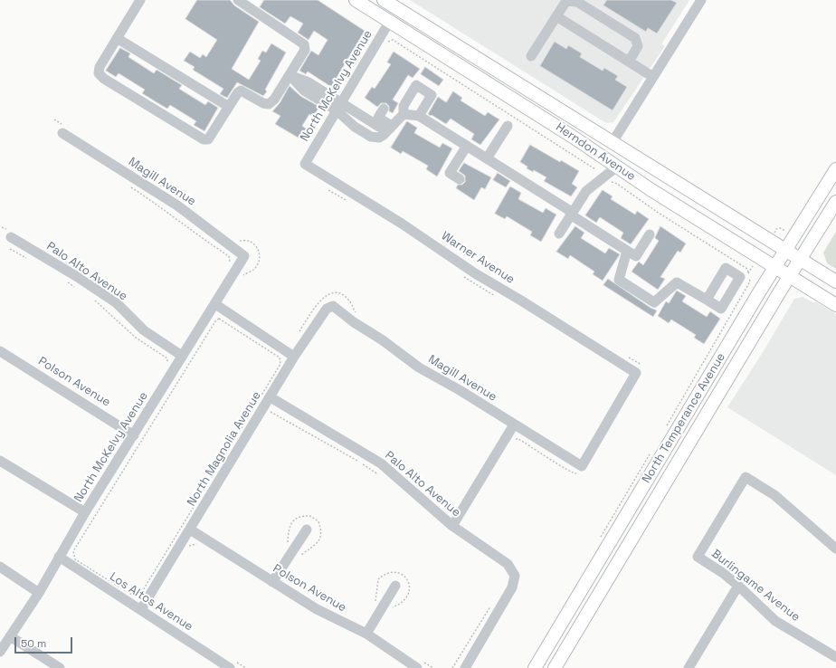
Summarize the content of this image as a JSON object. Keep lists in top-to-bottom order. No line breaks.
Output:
{"streets":{"main road":["Herndon Avenue","North Temperance Avenue"],"street":["North McKelvy Avenue","Magill Avenue","Warner Avenue","Palo Alto Avenue","Polson Avenue","North Magnolia Avenue","Burlingame Avenue","Los Altos Avenue"]},"crossings":[["North McKelvy Avenue","Herndon Avenue"],["North McKelvy Avenue","Magill Avenue"],["North McKelvy Avenue","Warner Avenue"],["North McKelvy Avenue","Palo Alto Avenue"],["North McKelvy Avenue","Polson Avenue"],["North McKelvy Avenue","Los Altos Avenue"],["Herndon Avenue","North Temperance Avenue"],["Magill Avenue","North Magnolia Avenue"],["Palo Alto Avenue","North Magnolia Avenue"],["Polson Avenue","North Magnolia Avenue"],["North Magnolia Avenue","Los Altos Avenue"]],"scale_bar":"50 m"}
